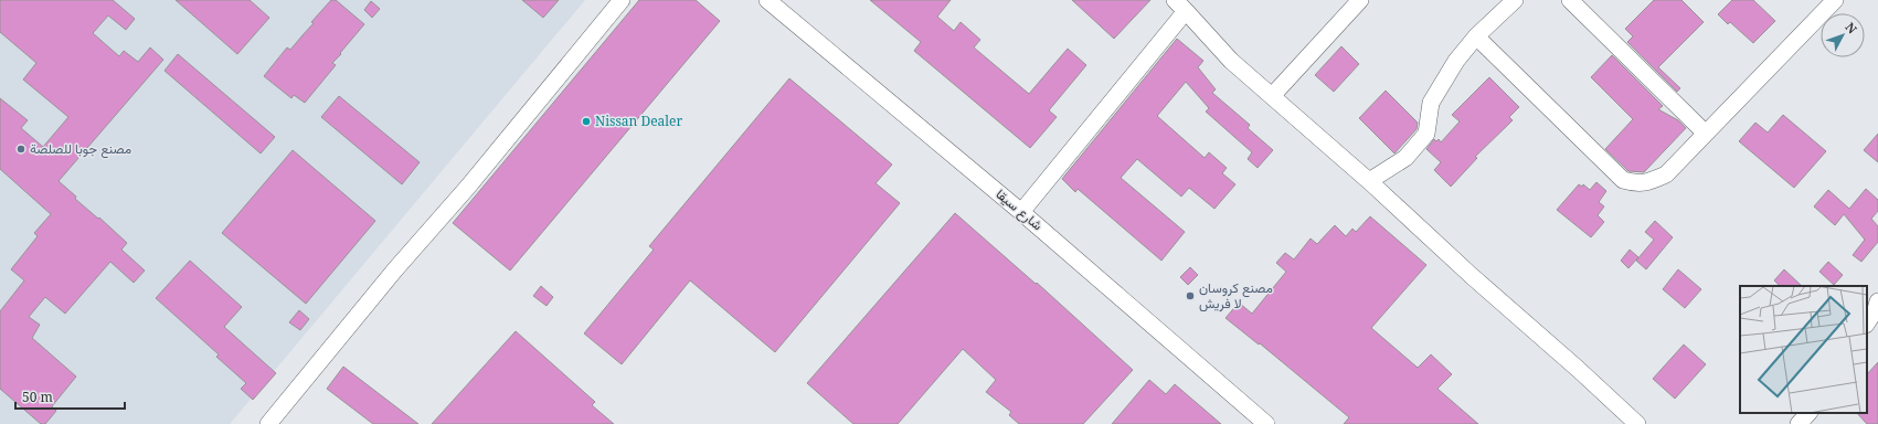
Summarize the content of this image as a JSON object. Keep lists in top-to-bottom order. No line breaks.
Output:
{"streets":{"street":["شارع سيقا"]},"places":["Nissan Dealer","مصنع جوبا للصلصة","مصنع كروسان لا فريش"],"scale_bar":"50 m","north":"top right"}
